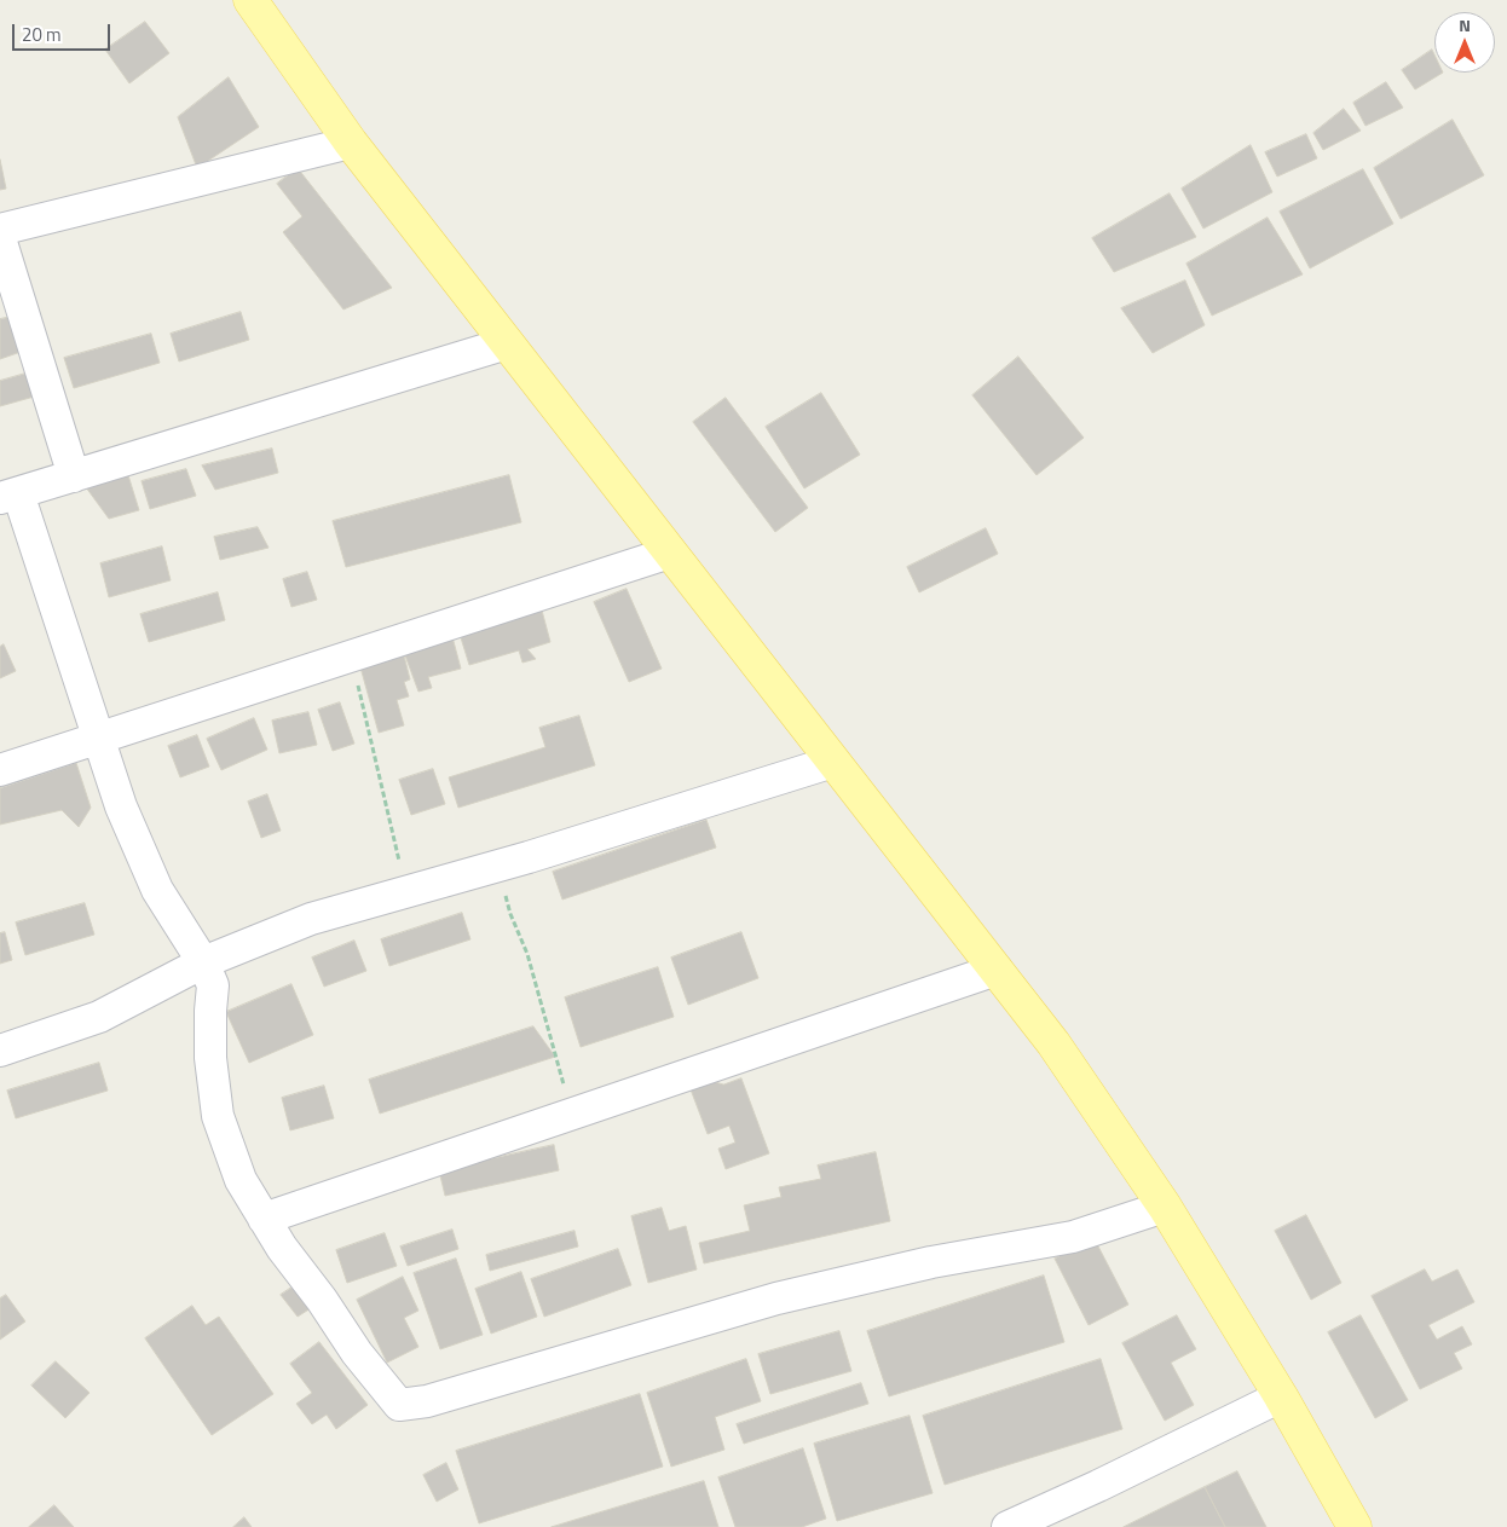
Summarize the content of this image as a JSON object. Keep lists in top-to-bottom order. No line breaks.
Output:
{"scale_bar":"20 m","north":"top"}
